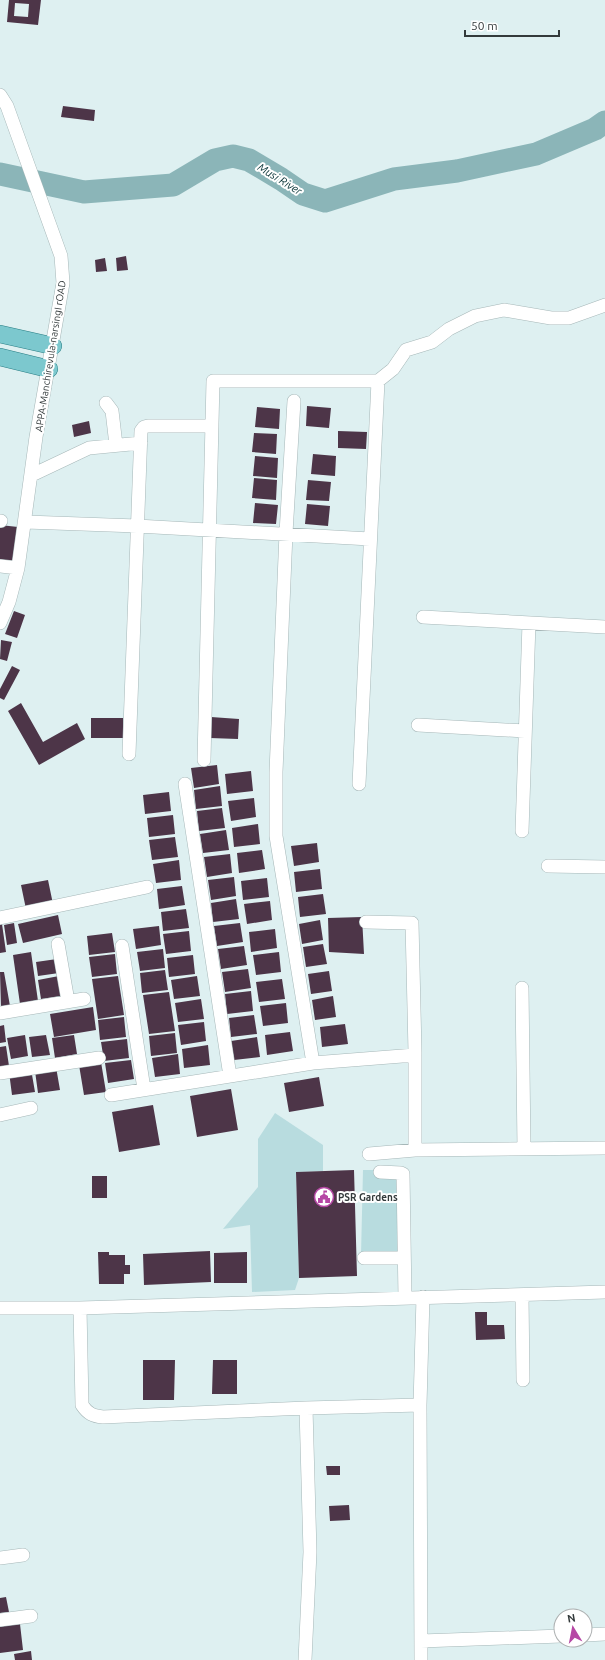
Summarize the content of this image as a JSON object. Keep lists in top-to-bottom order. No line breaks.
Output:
{"streets":{"street":["APPA-Manchirevula-narsingI rOAD"]},"water":["Musi River"],"places":{"public building":["PSR Gardens"]},"scale_bar":"50 m","north":"top"}
